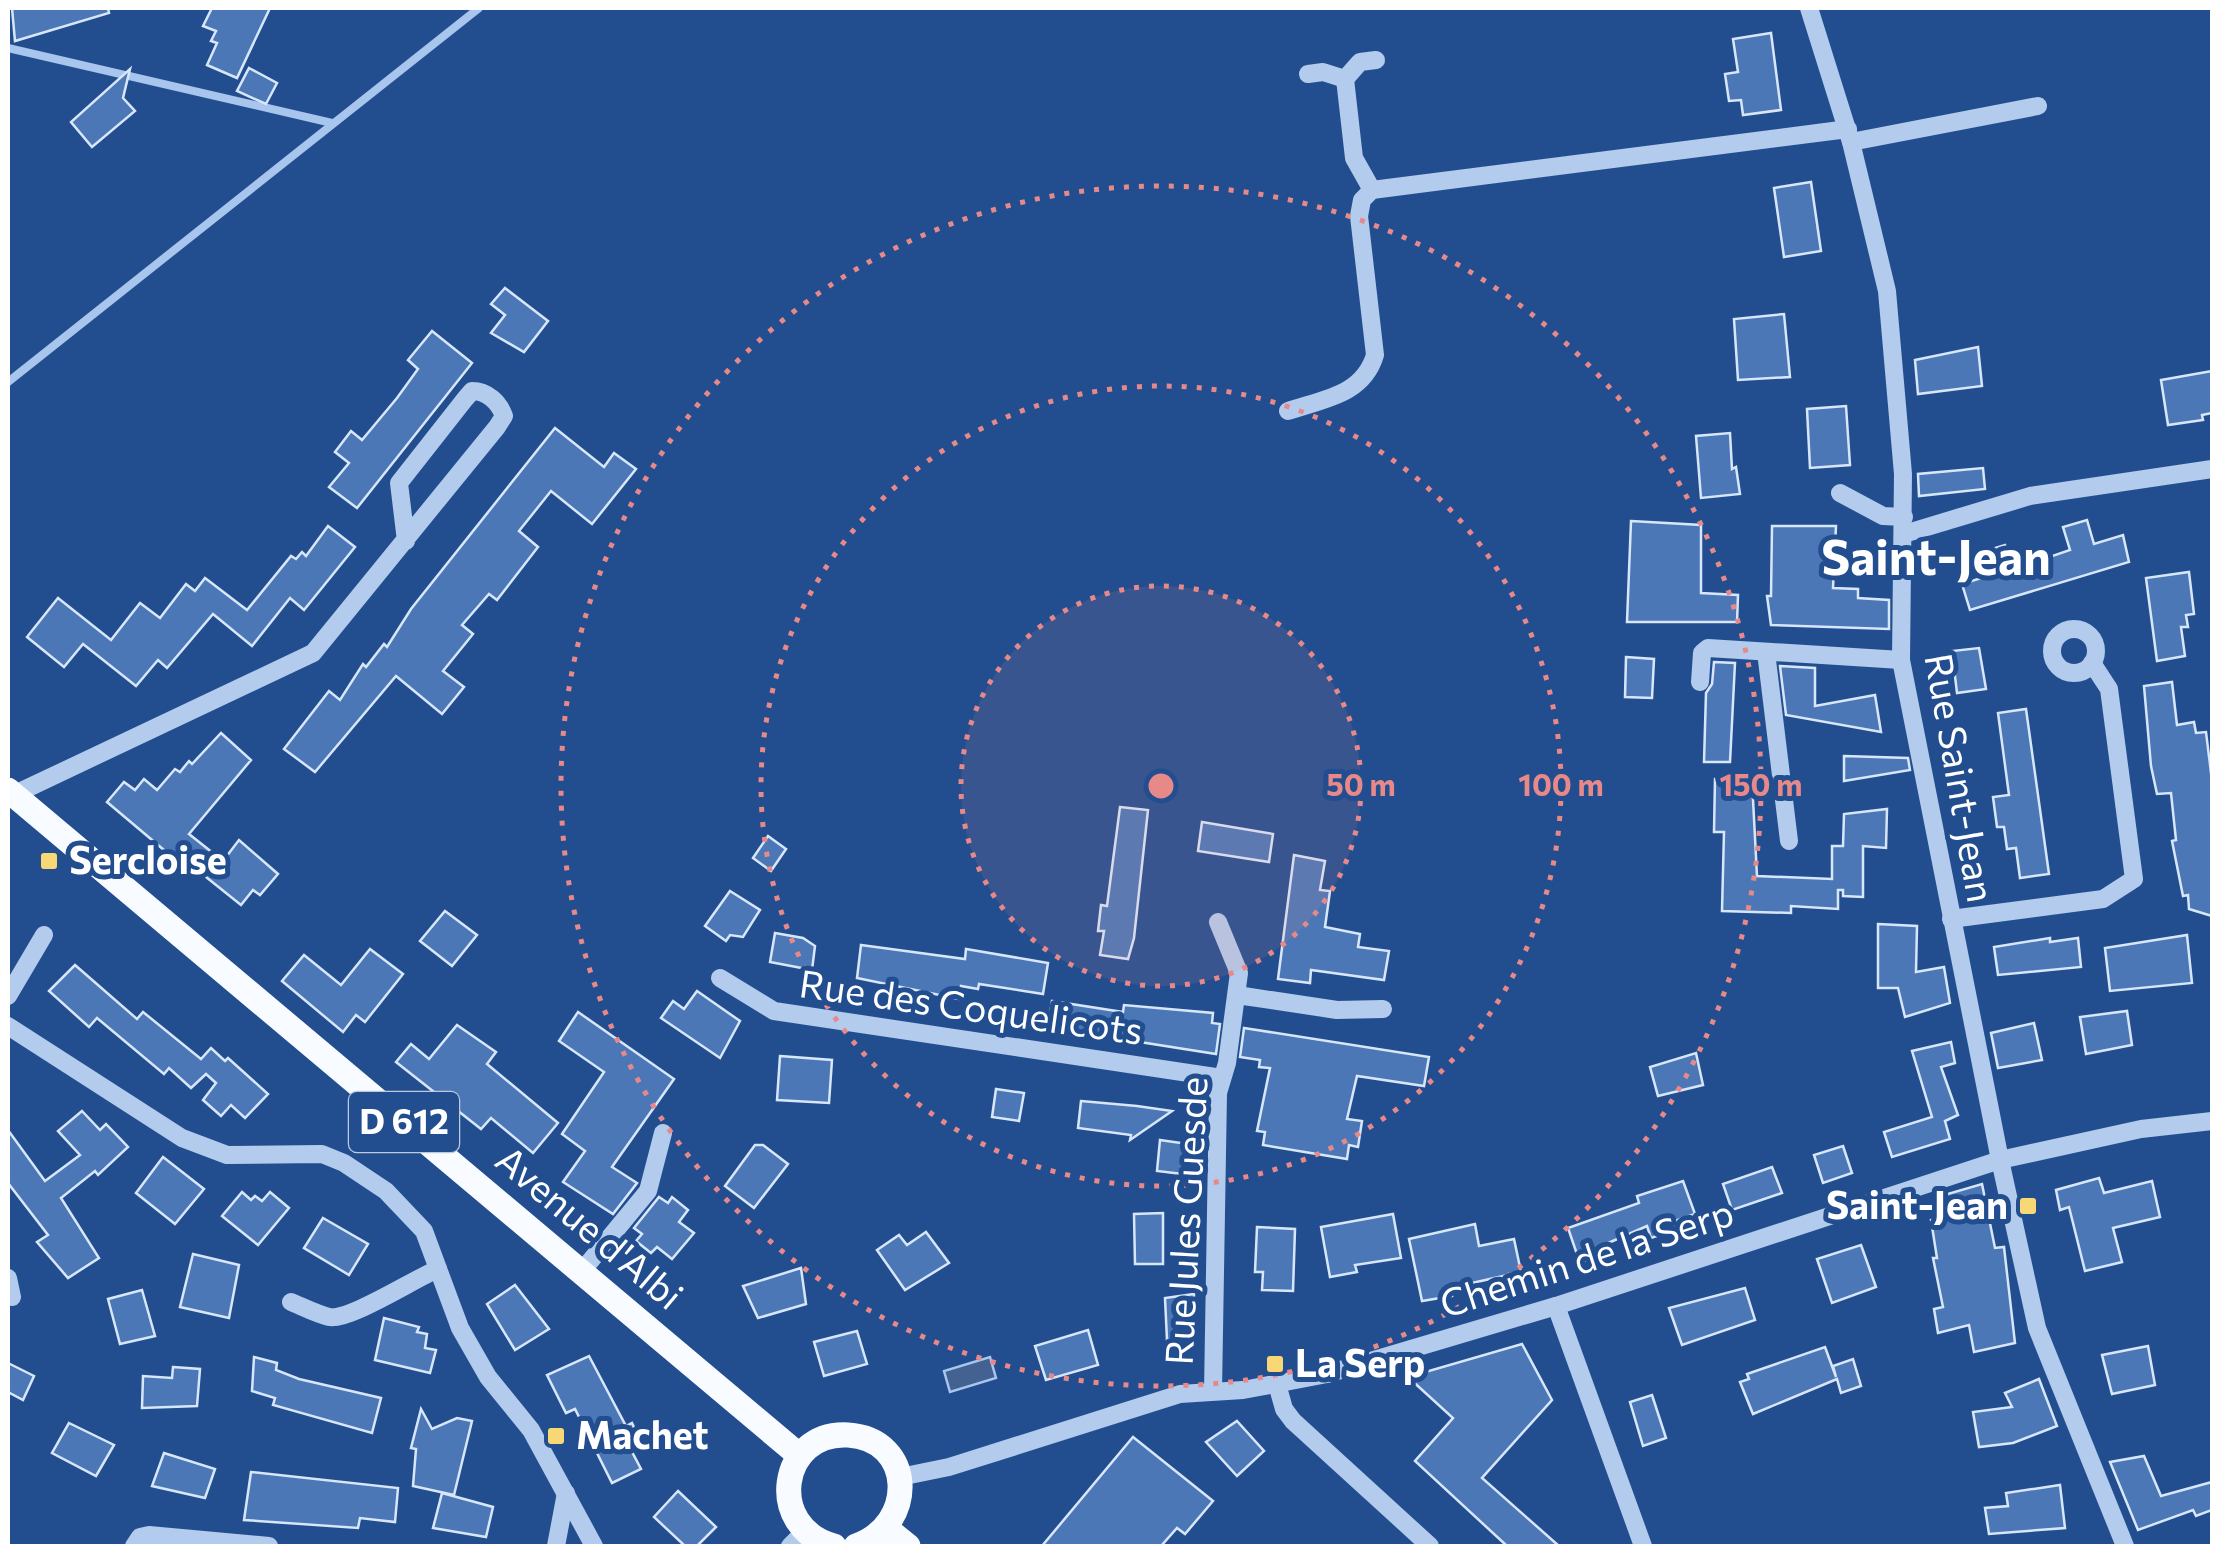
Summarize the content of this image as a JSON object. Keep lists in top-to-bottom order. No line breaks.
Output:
{"streets":{"main road":["D 612","Avenue d'Albi"],"street":["Rue Saint-Jean","Rue des Coquelicots","Rue Jules Guesde","Chemin de la Serp"]},"crossings":[["Rue Saint-Jean","Chemin de la Serp"],["Rue des Coquelicots","Rue Jules Guesde"],["Rue Jules Guesde","Chemin de la Serp"]],"districts":["Saint-Jean"],"places":{"transit":["Sercloise","Saint-Jean","La Serp","Machet"]},"rings":["50 m","100 m","150 m"]}
